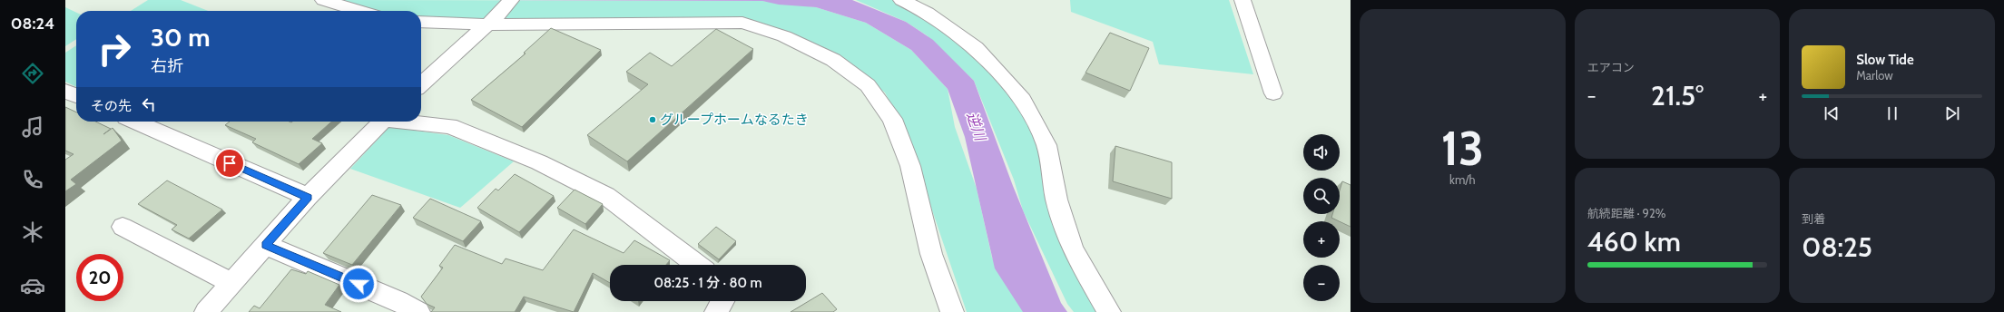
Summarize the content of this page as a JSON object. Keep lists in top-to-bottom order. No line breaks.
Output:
{"water":["逆川"],"places":["グループホームなるたき"],"page":{"tabs":"08:24","tile":[["13","km/h"],"エアコン",["航続距離 · 92%","460 km"],["到着","08:25"]],"turn":["30 m","右折"],"song":["Slow Tide","Marlow"],"heat":["−","21.5°","+"],"then":"その先","map_buttons":["+","−"],"limit":"20","trip":"08:25 · 1 分 · 80 m"}}
